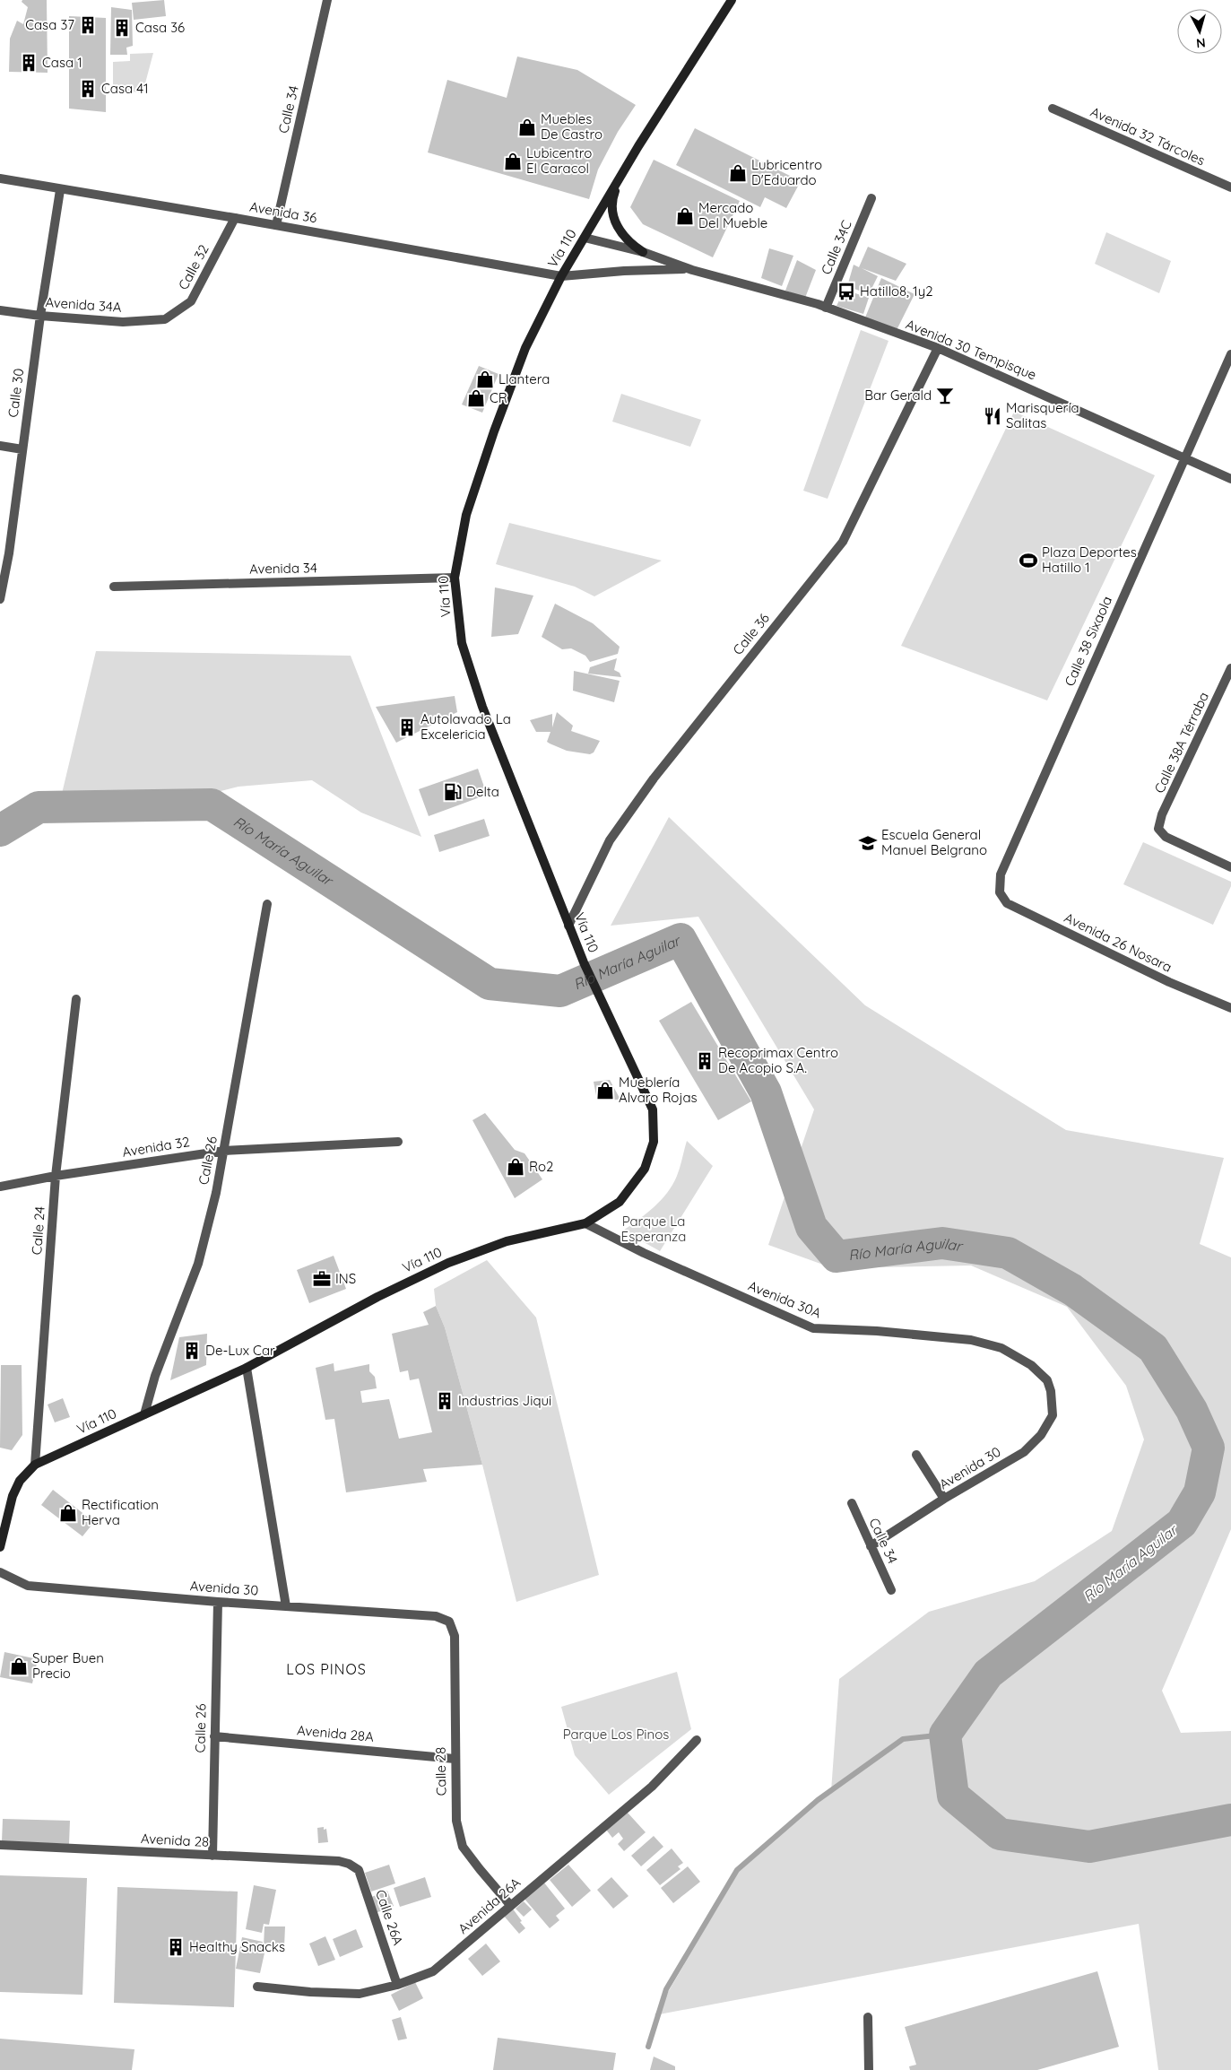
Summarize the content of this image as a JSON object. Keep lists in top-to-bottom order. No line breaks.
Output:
{"streets":{"main road":["Vía 110"],"street":["Calle 34","Avenida 32 Tárcoles","Avenida 36","Calle 34C","Calle 32","Avenida 34A","Avenida 30 Tempisque","Calle 30","Avenida 34","Calle 36","Calle 38 Sixaola","Calle 38A Térraba","Avenida 26 Nosara","Avenida 32","Calle 26","Calle 24","Avenida 30A","Avenida 30","Avenida 28A","Calle 28","Avenida 28","Avenida 26A","Calle 26A"]},"crossings":[["Calle 34","Avenida 36"],["Calle 34","Avenida 30"],["Avenida 36","Vía 110"],["Avenida 36","Calle 32"],["Avenida 36","Avenida 30 Tempisque"],["Avenida 36","Calle 30"],["Calle 34C","Avenida 30 Tempisque"],["Vía 110","Avenida 30 Tempisque"],["Vía 110","Avenida 34"],["Vía 110","Calle 36"],["Vía 110","Calle 26"],["Vía 110","Calle 24"],["Vía 110","Avenida 30A"],["Calle 32","Avenida 34A"],["Avenida 34A","Calle 30"],["Avenida 30 Tempisque","Calle 36"],["Avenida 30 Tempisque","Calle 38 Sixaola"],["Calle 38 Sixaola","Avenida 26 Nosara"],["Avenida 32","Calle 26"],["Avenida 32","Calle 24"],["Calle 26","Avenida 30"],["Calle 26","Avenida 28A"],["Calle 26","Avenida 28"],["Avenida 30A","Avenida 30"],["Avenida 30","Calle 28"],["Avenida 28A","Calle 28"],["Calle 28","Avenida 26A"],["Avenida 28","Calle 26A"],["Avenida 26A","Calle 26A"]],"districts":["LOS PINOS"],"water":["Río María Aguilar"],"parks":["Parque La Esperanza","Parque Los Pinos"],"places":{"building":["Casa 37","Casa 36","Casa 1","Casa 41","Autolavado La Excelericia","Recoprimax Centro De Acopio S.A.","De-Lux Car","Industrias Jiqui","Healthy Snacks"],"shop":["Muebles De Castro","Lubicentro El Caracol","Lubricentro D'Eduardo","Mercado Del Mueble","Llantera","CR","Mueblería Alvaro Rojas","Ro2","Rectification Herva","Super Buen Precio"],"bus stop":["Hatillo8, 1y2"],"bar":["Bar Gerald"],"restaurant":["Marisquería Salitas"],"sports":["Plaza Deportes Hatillo 1"],"fuel station":["Delta"],"school or university":["Escuela General Manuel Belgrano"],"office":["INS"]},"north":"bottom"}
